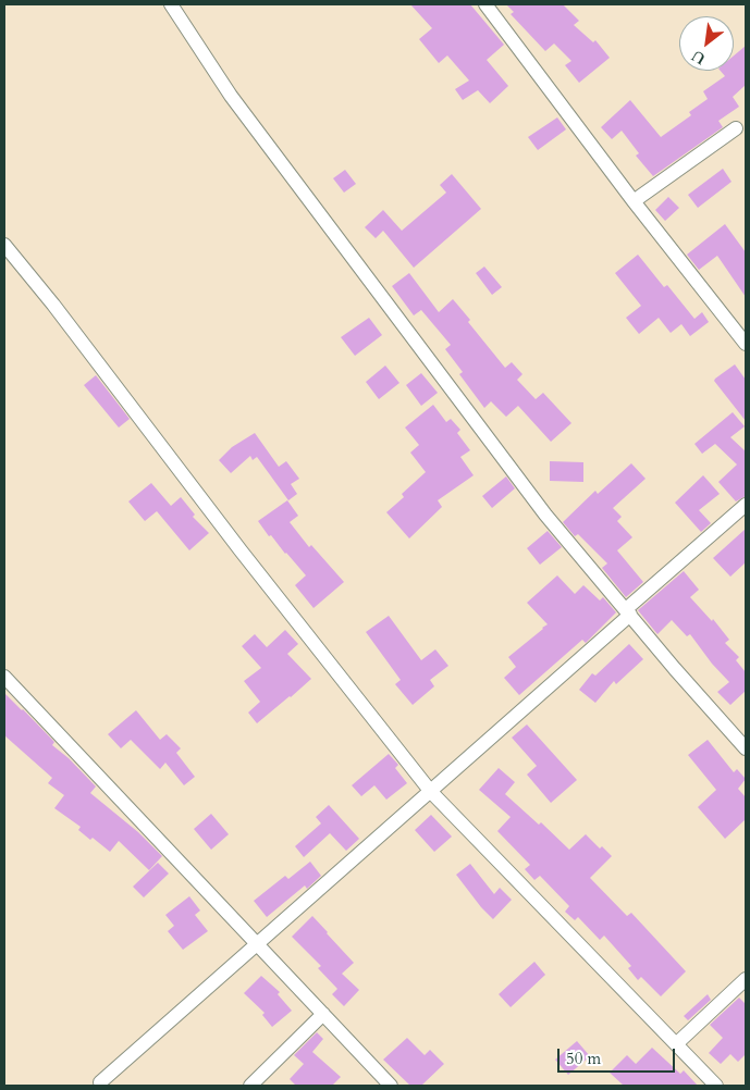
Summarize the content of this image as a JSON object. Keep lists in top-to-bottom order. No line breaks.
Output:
{"scale_bar":"50 m","north":"bottom left"}
